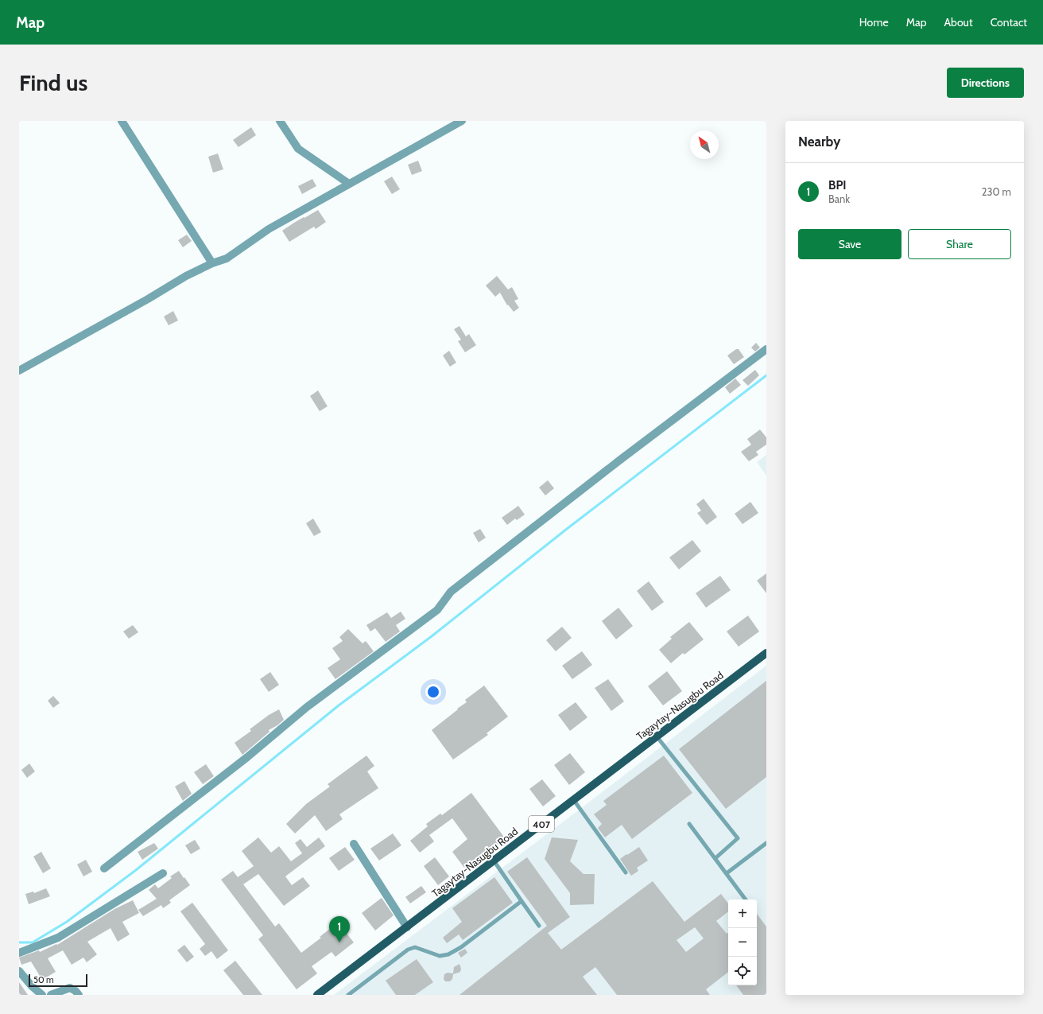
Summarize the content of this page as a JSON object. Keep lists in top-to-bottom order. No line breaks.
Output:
{"streets":{"main road":["Tagaytay-Nasugbu Road","407"]},"scale_bar":"50 m","north":"top left","page":{"header":"Map","nav":["Home","Map","About","Contact"],"buttons":["Directions",["Save","Share"]],"title":"Find us","heading":"Nearby","list":[{"mark":"1","name":"BPI","note":"Bank","value":"230 m"}],"map_buttons":["+","−"],"pins":"1","scale":"50 m"}}
